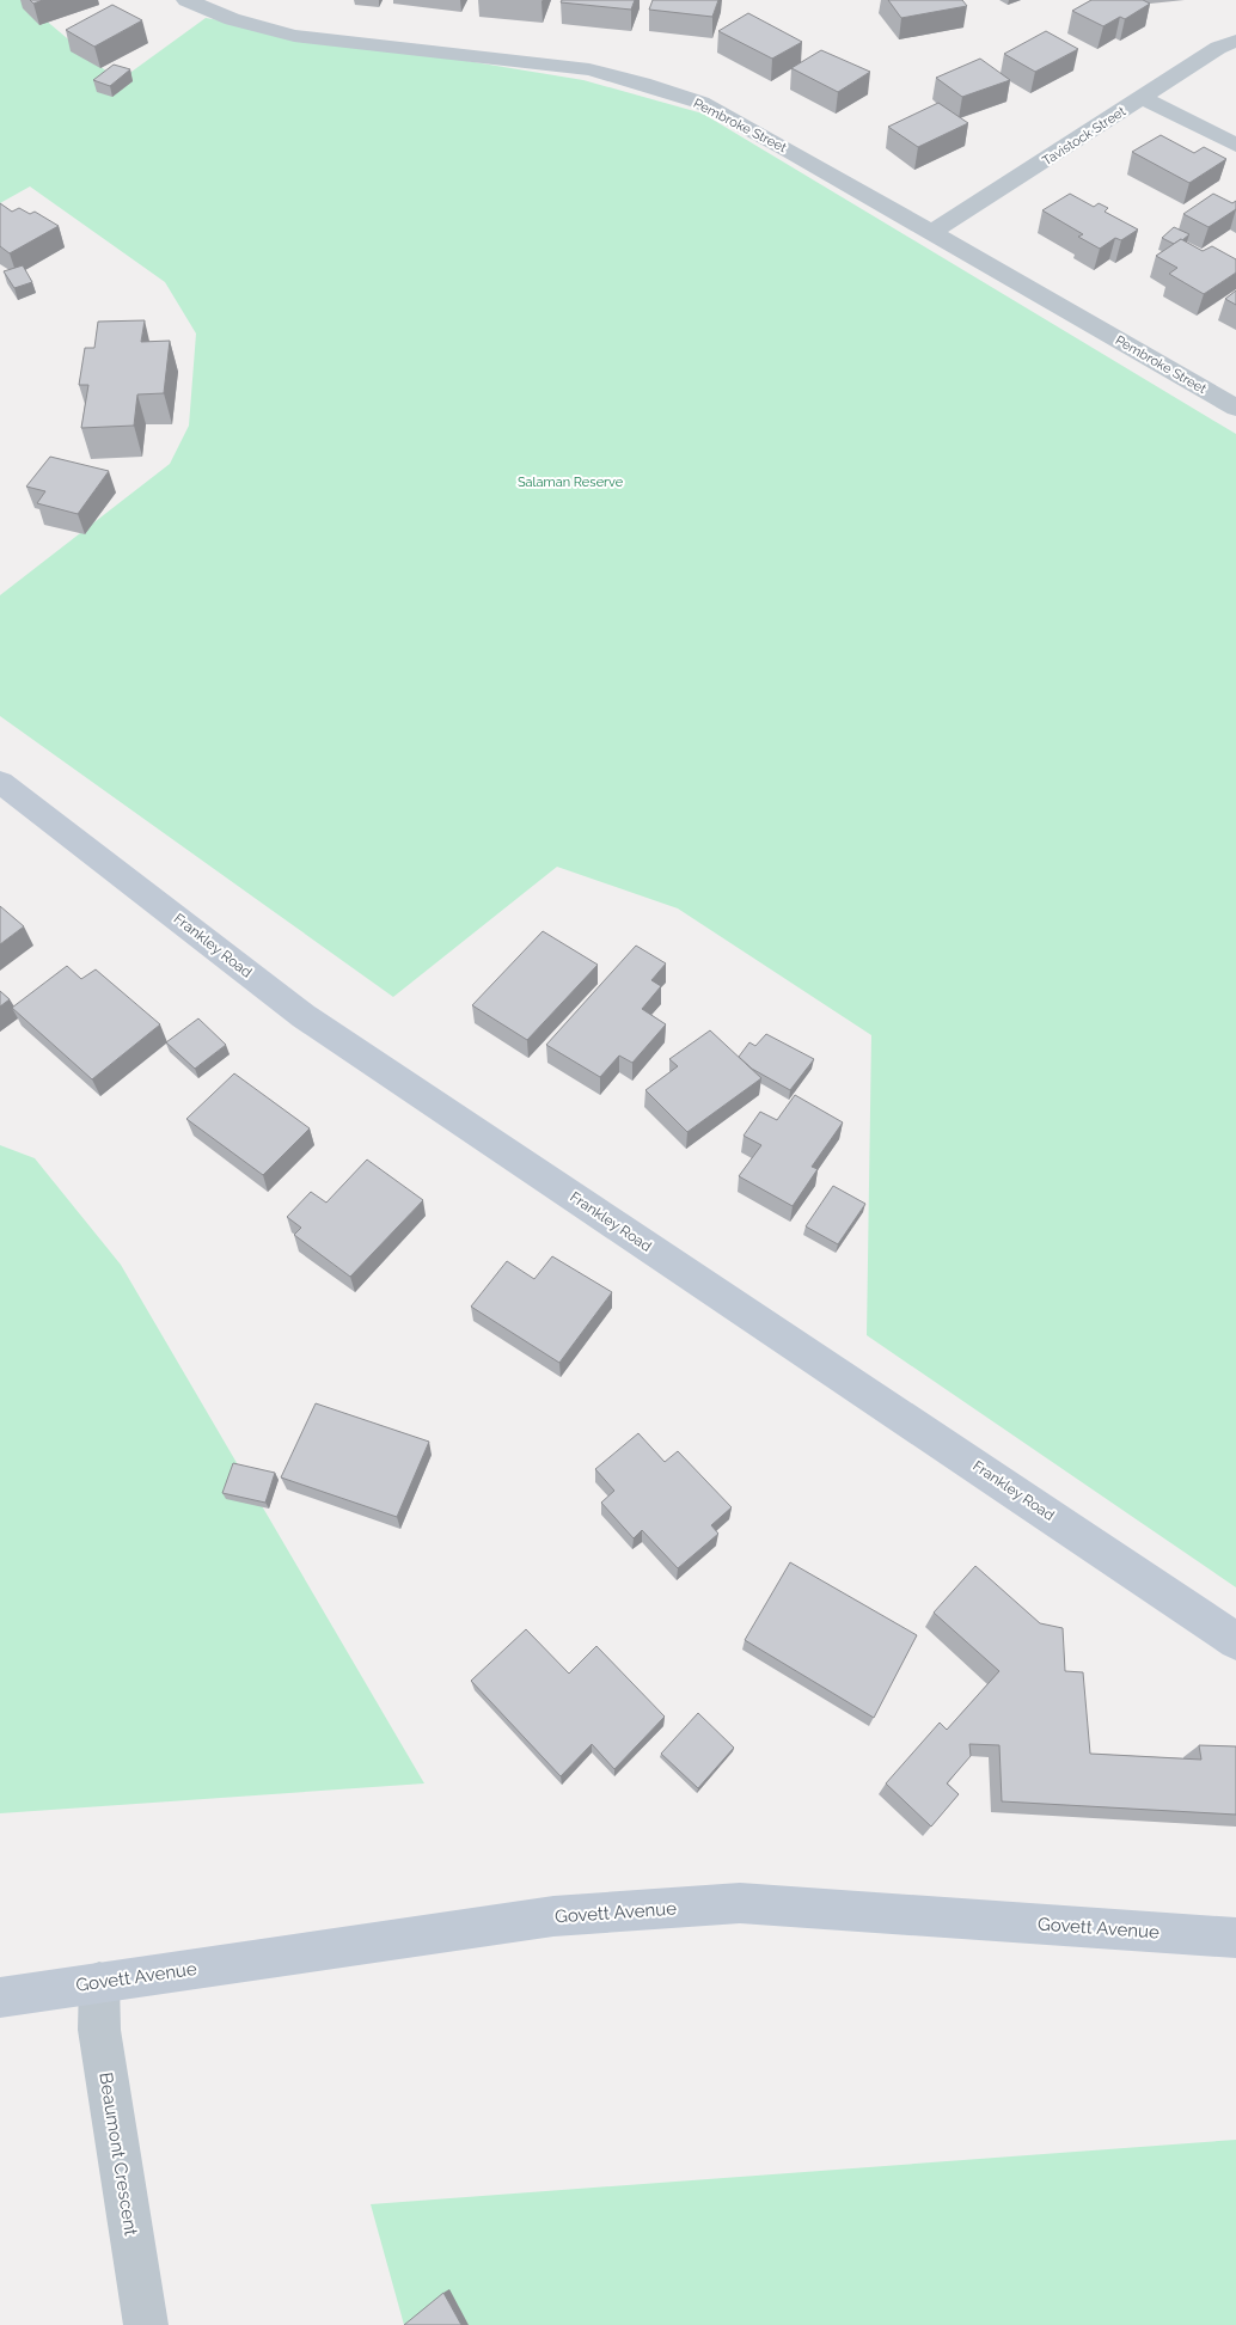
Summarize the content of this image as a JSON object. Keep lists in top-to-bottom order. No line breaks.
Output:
{"streets":{"street":["Pembroke Street","Tavistock Street","Frankley Road","Govett Avenue","Beaumont Crescent"]},"crossings":[["Pembroke Street","Tavistock Street"],["Govett Avenue","Beaumont Crescent"]],"parks":["Salaman Reserve"]}
